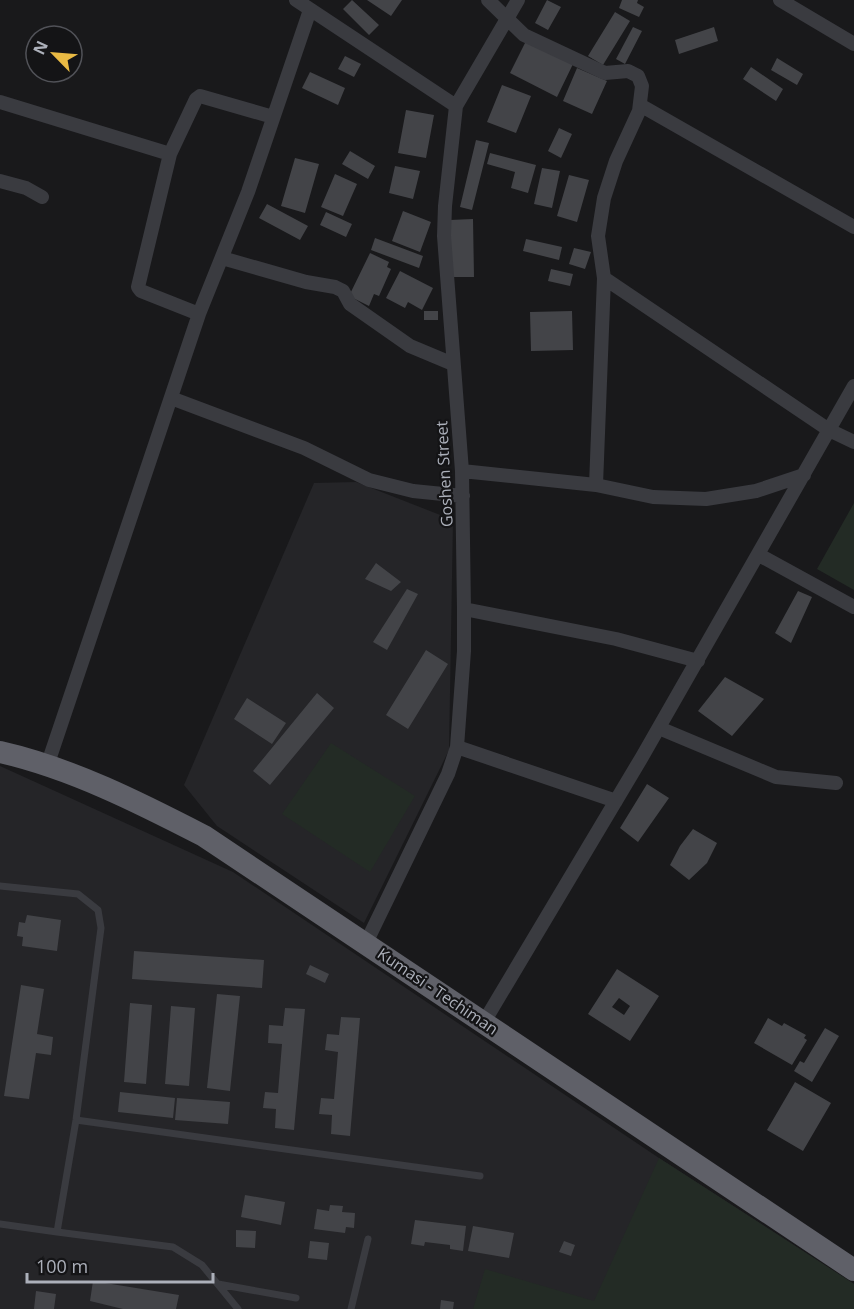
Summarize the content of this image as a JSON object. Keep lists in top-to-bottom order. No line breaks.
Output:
{"streets":{"highway":["Kumasi - Techiman"],"street":["Goshen Street"]},"crossings":[["Goshen Street","Kumasi - Techiman"]],"scale_bar":"100 m","north":"top left"}
